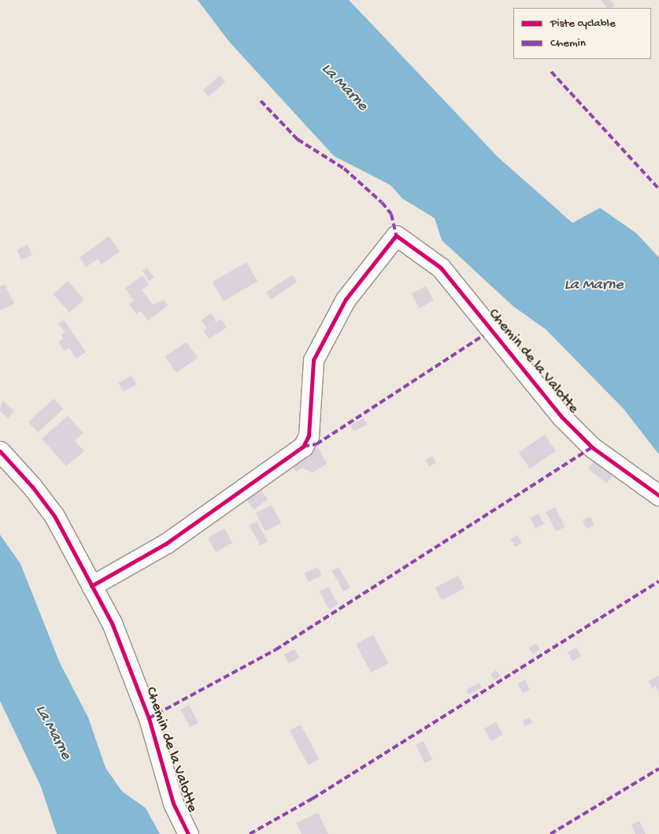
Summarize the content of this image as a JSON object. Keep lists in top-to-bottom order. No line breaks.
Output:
{"streets":{"street":["Chemin de la Valotte"]},"water":["La Marne"],"legend":["Piste cyclable","Chemin"]}
